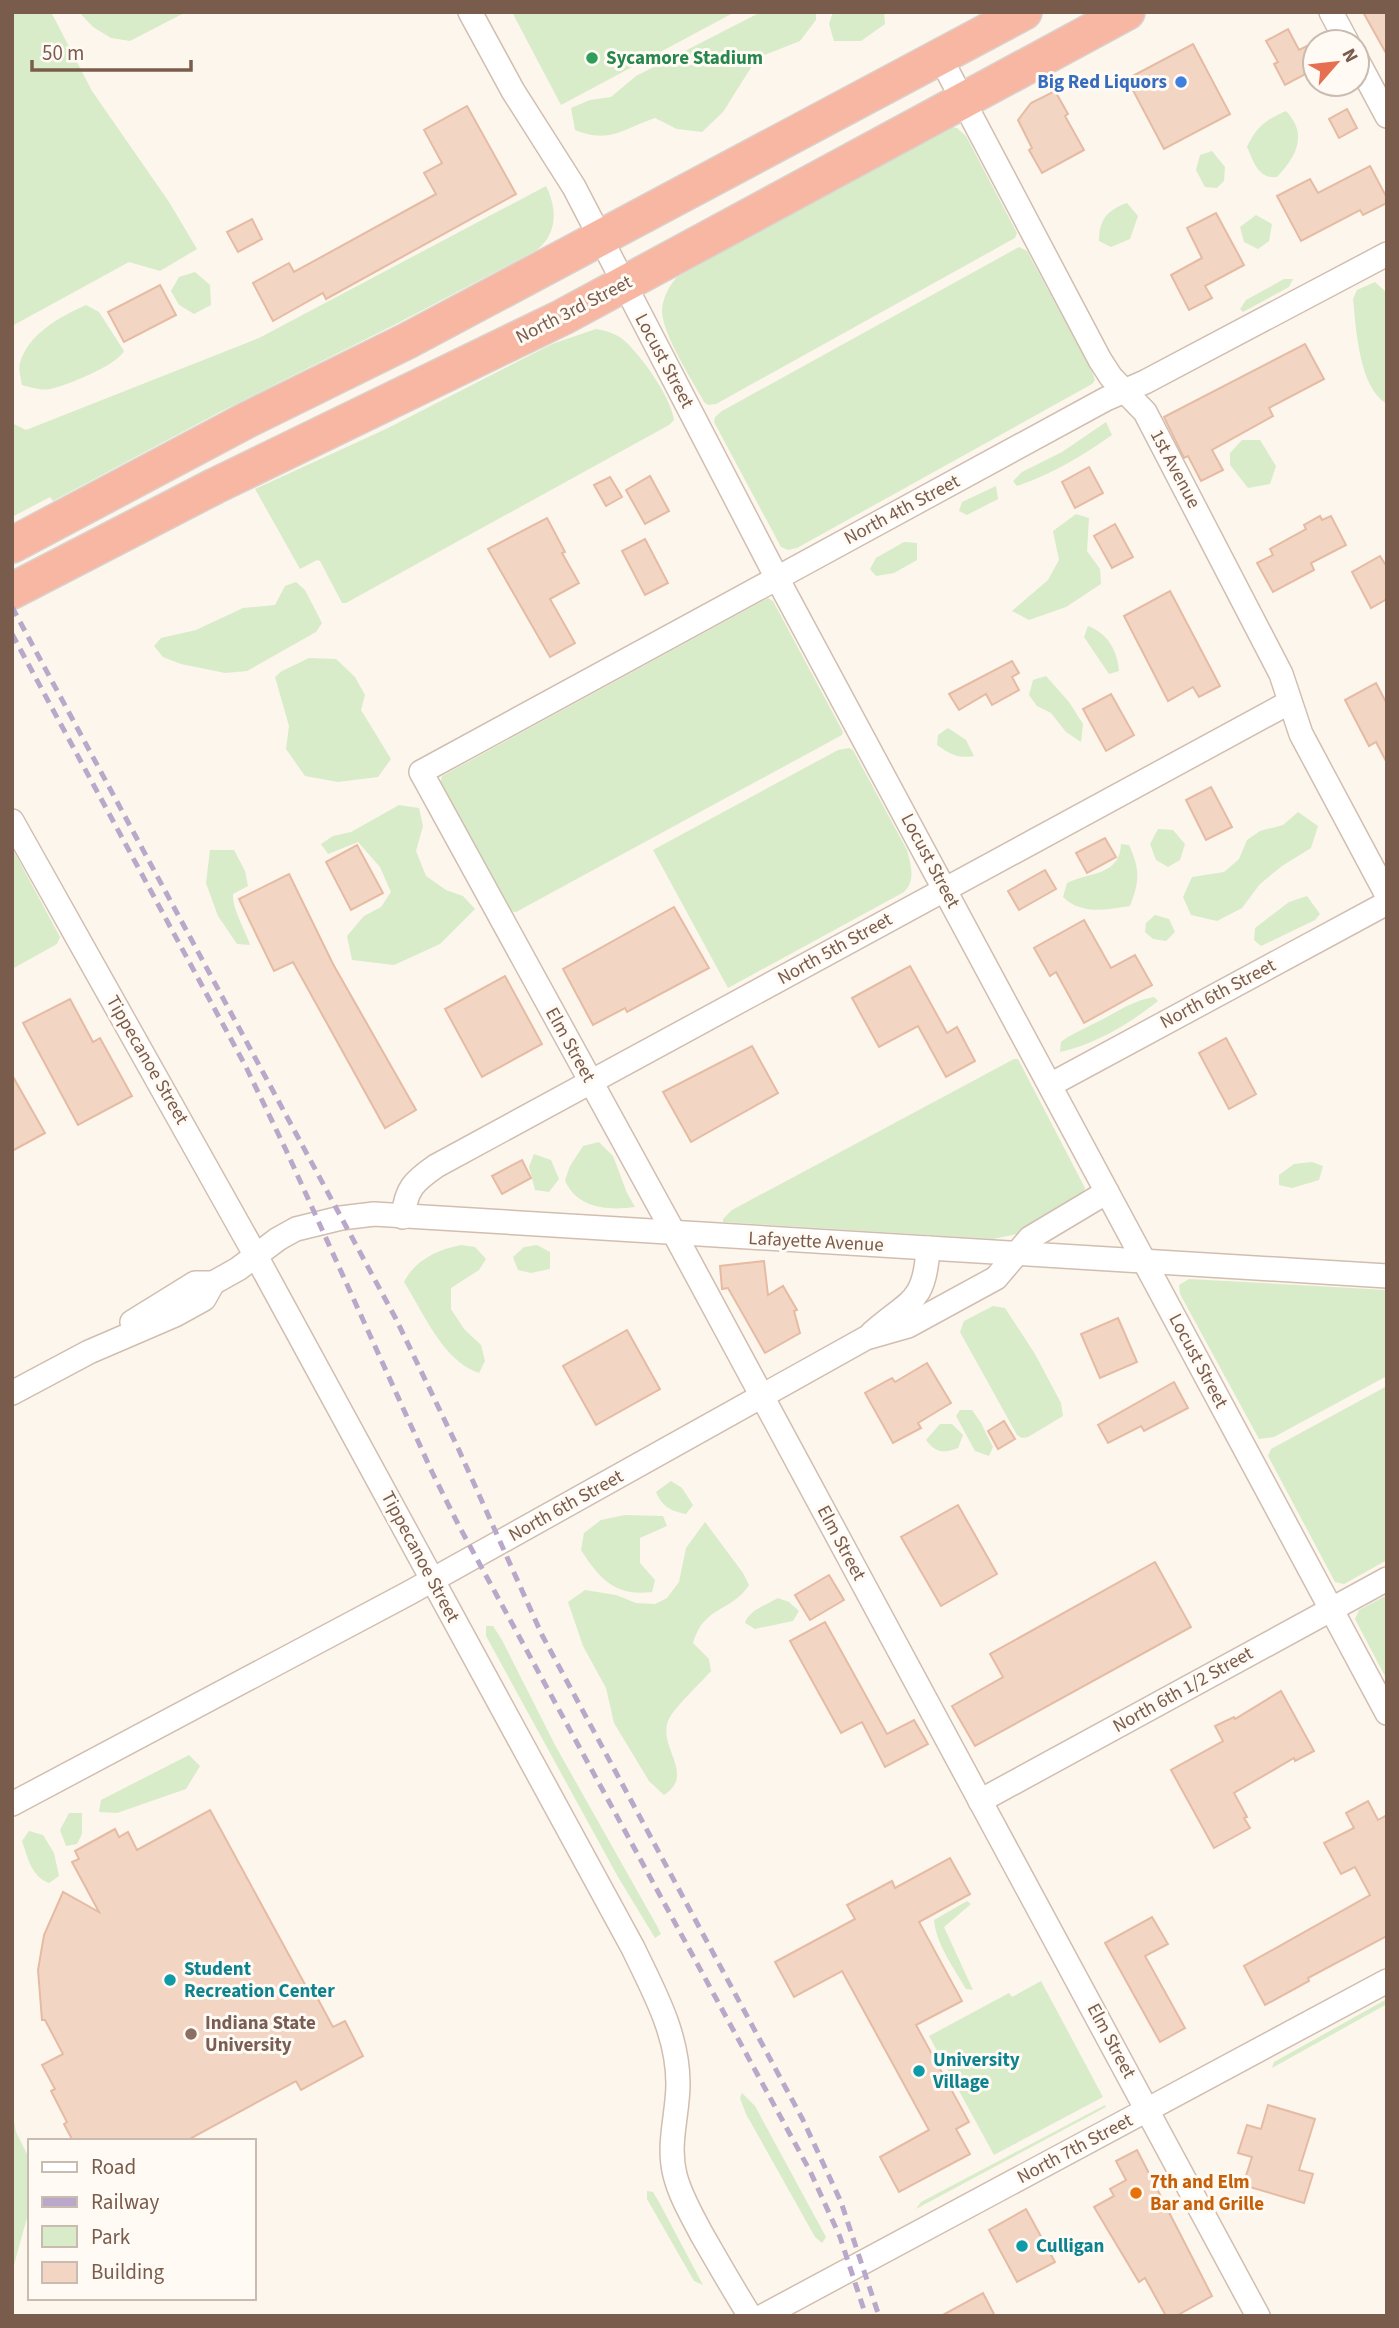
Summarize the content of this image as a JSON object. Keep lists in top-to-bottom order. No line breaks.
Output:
{"streets":{"highway":["North 3rd Street"],"street":["Locust Street","1st Avenue","North 4th Street","North 5th Street","North 6th Street","Elm Street","Tippecanoe Street","Lafayette Avenue","North 6th 1/2 Street","North 7th Street"]},"crossings":[["North 3rd Street","Locust Street"],["North 3rd Street","1st Avenue"],["Locust Street","North 4th Street"],["Locust Street","North 5th Street"],["Locust Street","North 6th Street"],["Locust Street","Lafayette Avenue"],["Locust Street","North 6th 1/2 Street"],["1st Avenue","North 4th Street"],["1st Avenue","North 5th Street"],["North 4th Street","Elm Street"],["North 5th Street","Elm Street"],["North 5th Street","Lafayette Avenue"],["North 6th Street","Elm Street"],["North 6th Street","Tippecanoe Street"],["North 6th Street","Lafayette Avenue"],["Elm Street","Lafayette Avenue"],["Elm Street","North 6th 1/2 Street"],["Elm Street","North 7th Street"],["Tippecanoe Street","Lafayette Avenue"]],"places":["Sycamore Stadium","Big Red Liquors","Student Recreation Center","Indiana State University","University Village","7th and Elm Bar and Grille","Culligan"],"legend":["Road","Railway","Park","Building"],"scale_bar":"50 m","north":"top right"}
